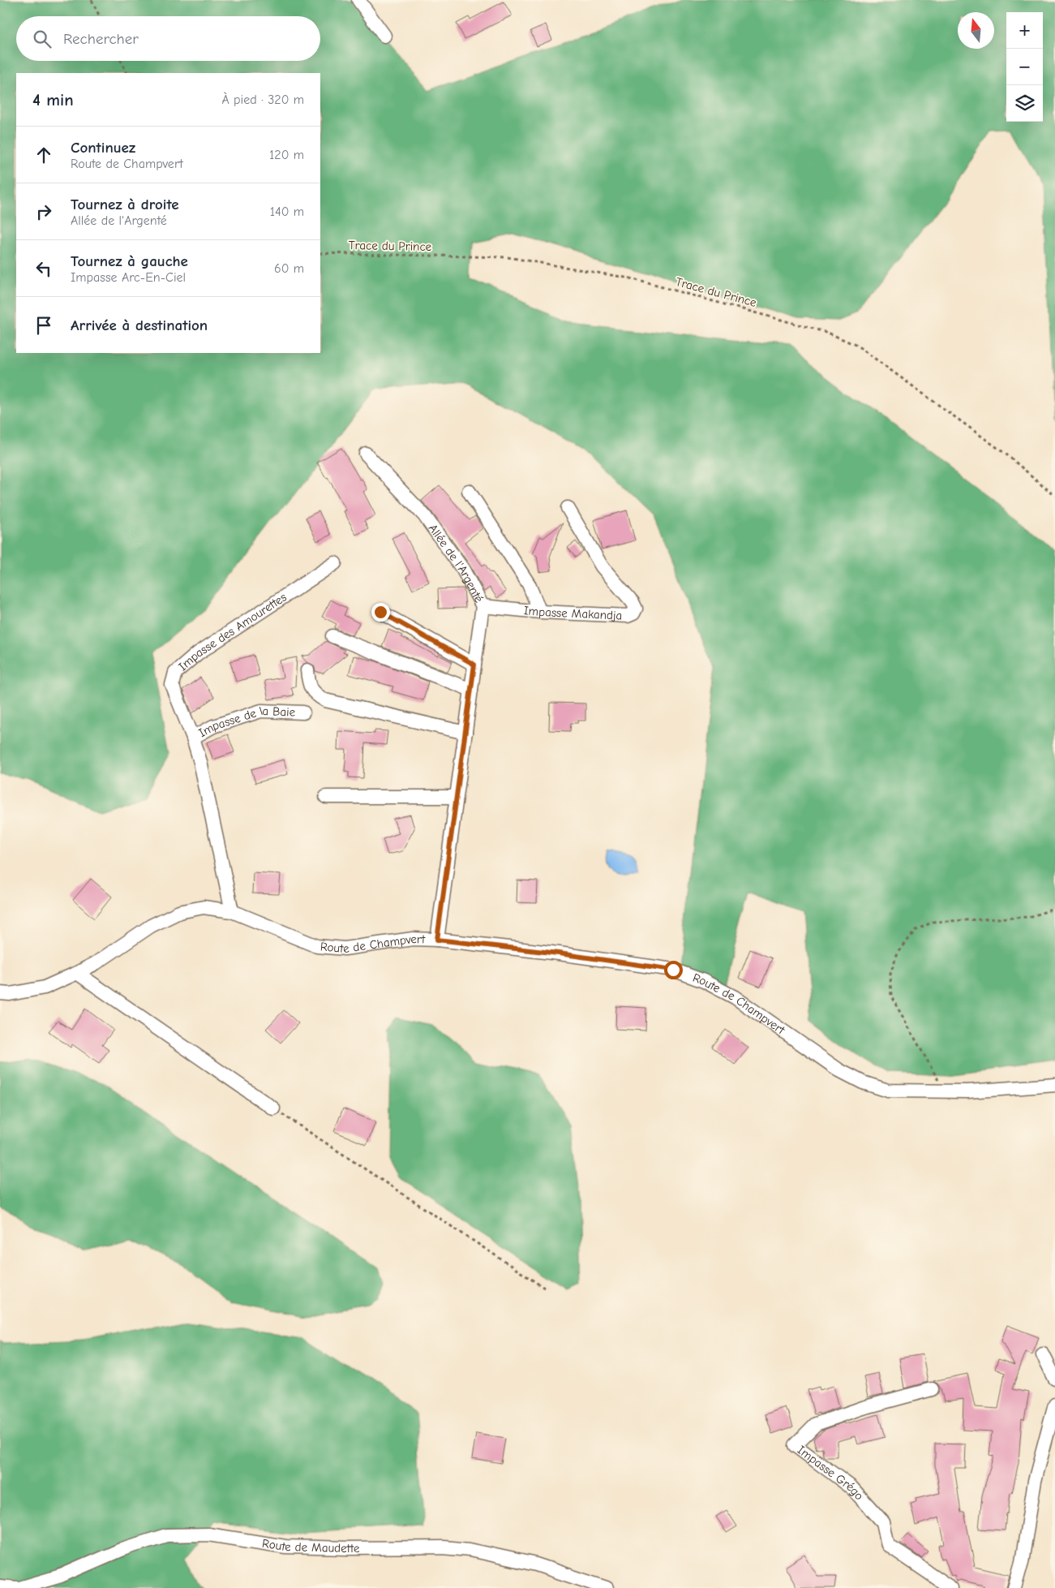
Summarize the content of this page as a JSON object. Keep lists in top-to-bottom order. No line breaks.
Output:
{"streets":{"street":["Allée de l'Argenté","Impasse Makandja","Impasse des Amourettes","Impasse de la Baie","Route de Champvert","Impasse Grégo","Route de Maudette"],"path":["Trace du Prince"]},"crossings":[["Allée de l'Argenté","Impasse Makandja"],["Allée de l'Argenté","Route de Champvert"],["Impasse des Amourettes","Impasse de la Baie"],["Impasse des Amourettes","Route de Champvert"]],"north":"top","page":{"map_buttons":["+","−"],"search":"Rechercher","heading":["4 min","À pied · 320 m"],"list":[["Continuez","Route de Champvert","120 m"],["Tournez à droite","Allée de l'Argenté","140 m"],["Tournez à gauche","Impasse Arc-En-Ciel","60 m"],"Arrivée à destination"]}}
